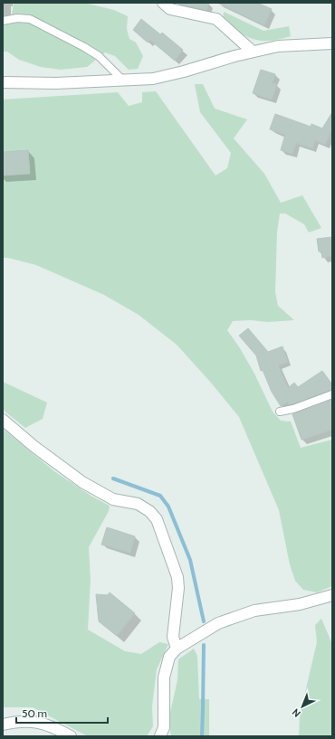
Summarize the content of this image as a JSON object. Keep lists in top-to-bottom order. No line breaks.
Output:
{"scale_bar":"50 m","north":"bottom left"}
